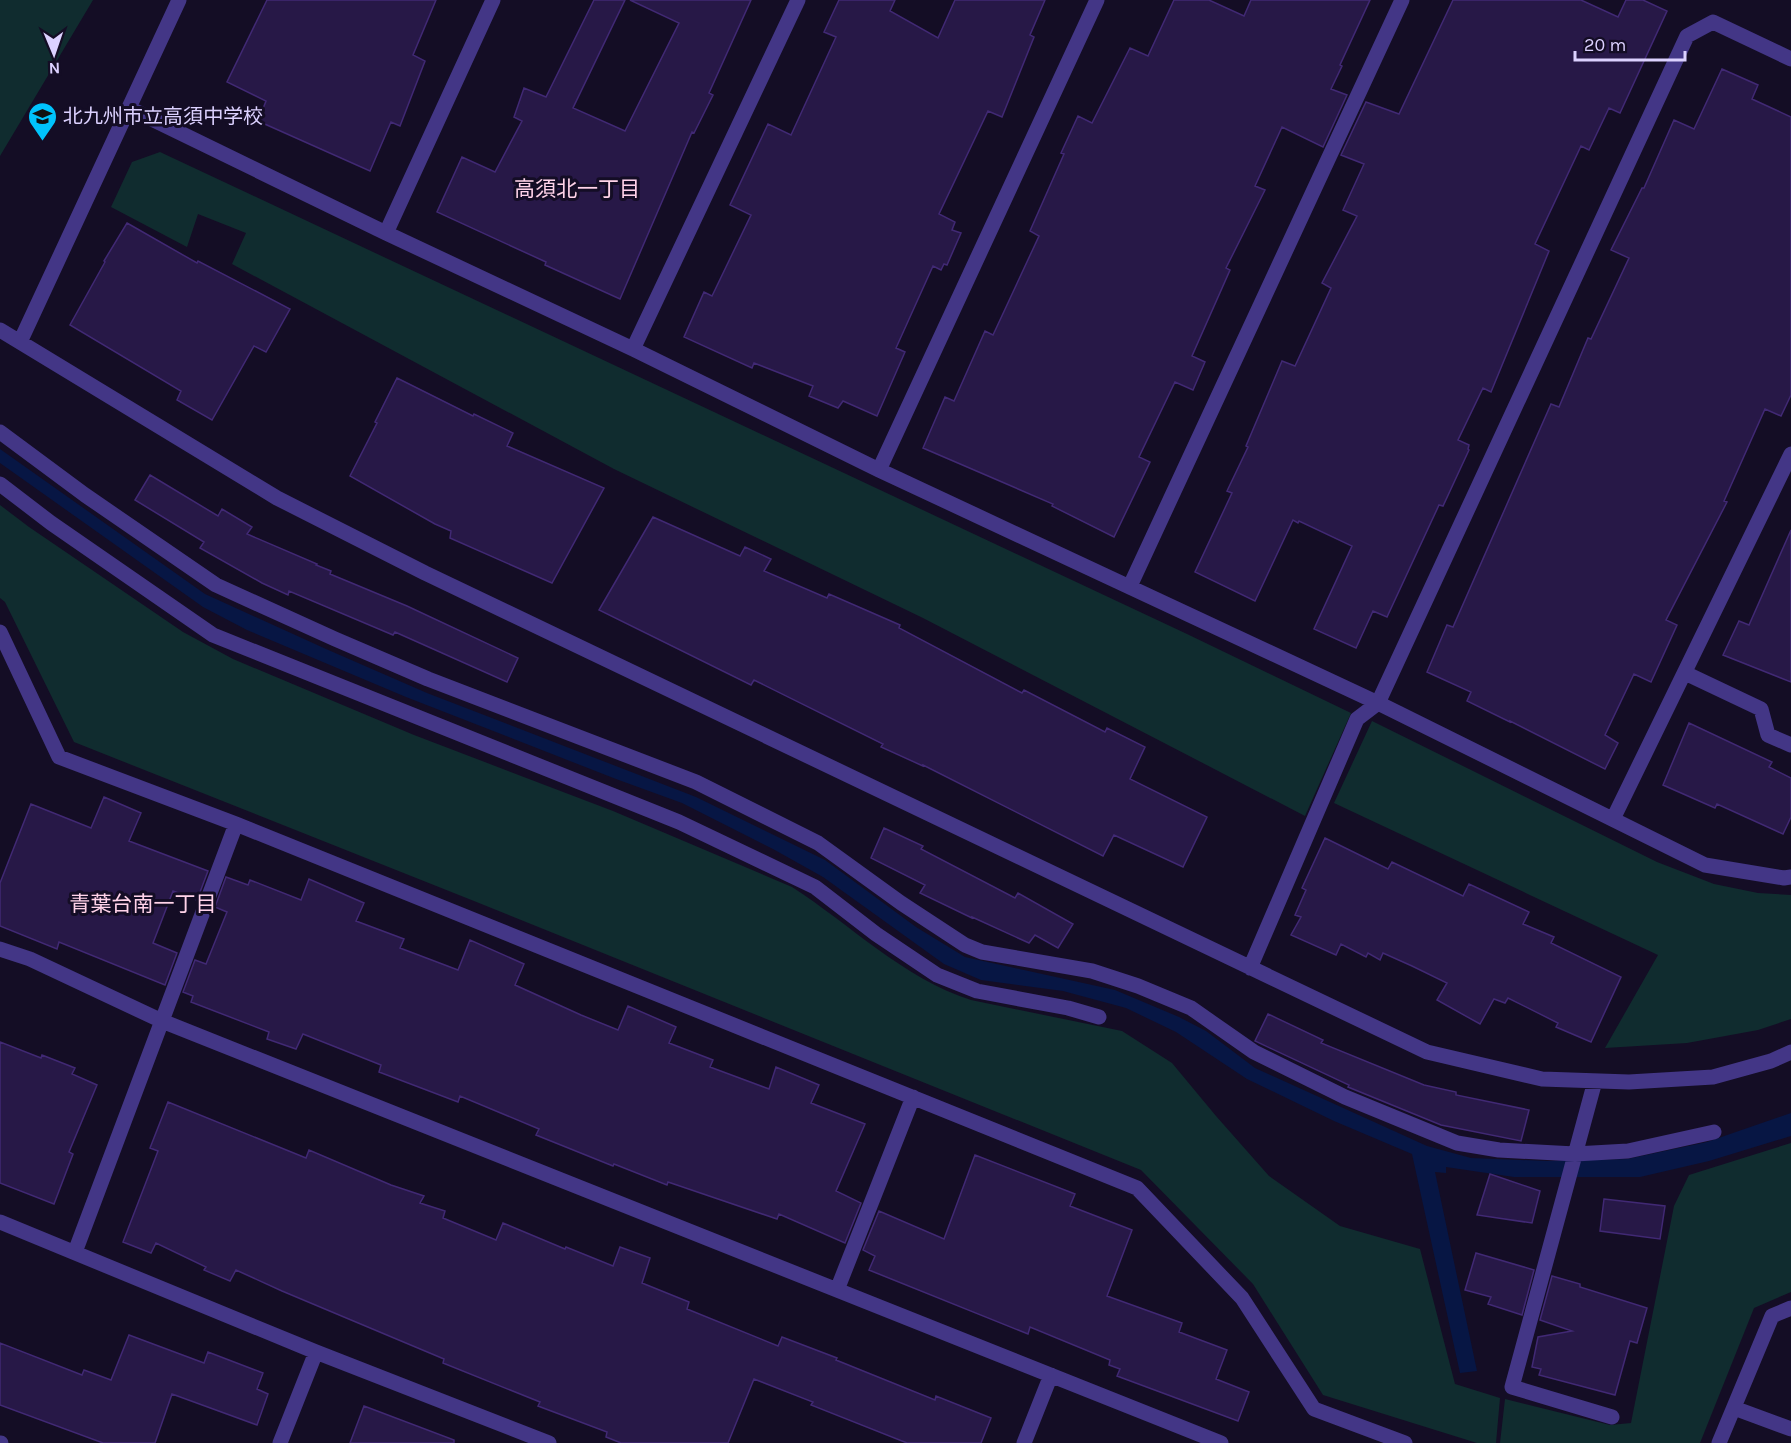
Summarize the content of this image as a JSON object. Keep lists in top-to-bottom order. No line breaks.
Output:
{"districts":["高須北一丁目","青葉台南一丁目"],"places":{"school or university":["北九州市立高須中学校"]},"scale_bar":"20 m","north":"bottom"}
